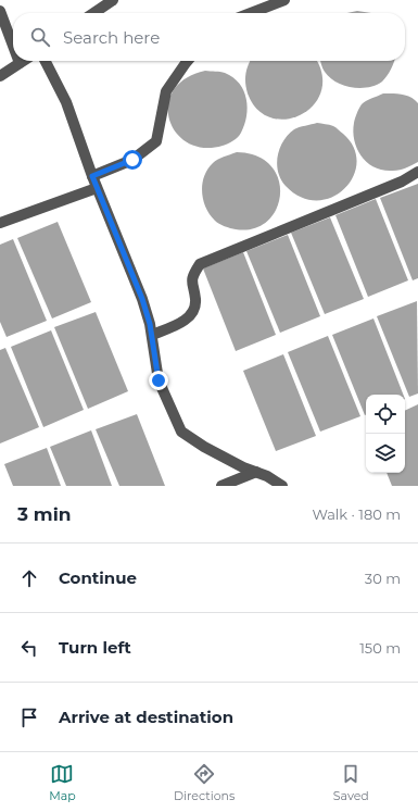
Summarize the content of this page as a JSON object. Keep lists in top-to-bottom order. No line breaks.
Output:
{"page":{"search":"Search here","heading":["3 min","Walk · 180 m"],"list":[["Continue","30 m"],["Turn left","150 m"],"Arrive at destination"],"nav":["Map","Directions","Saved"]}}
